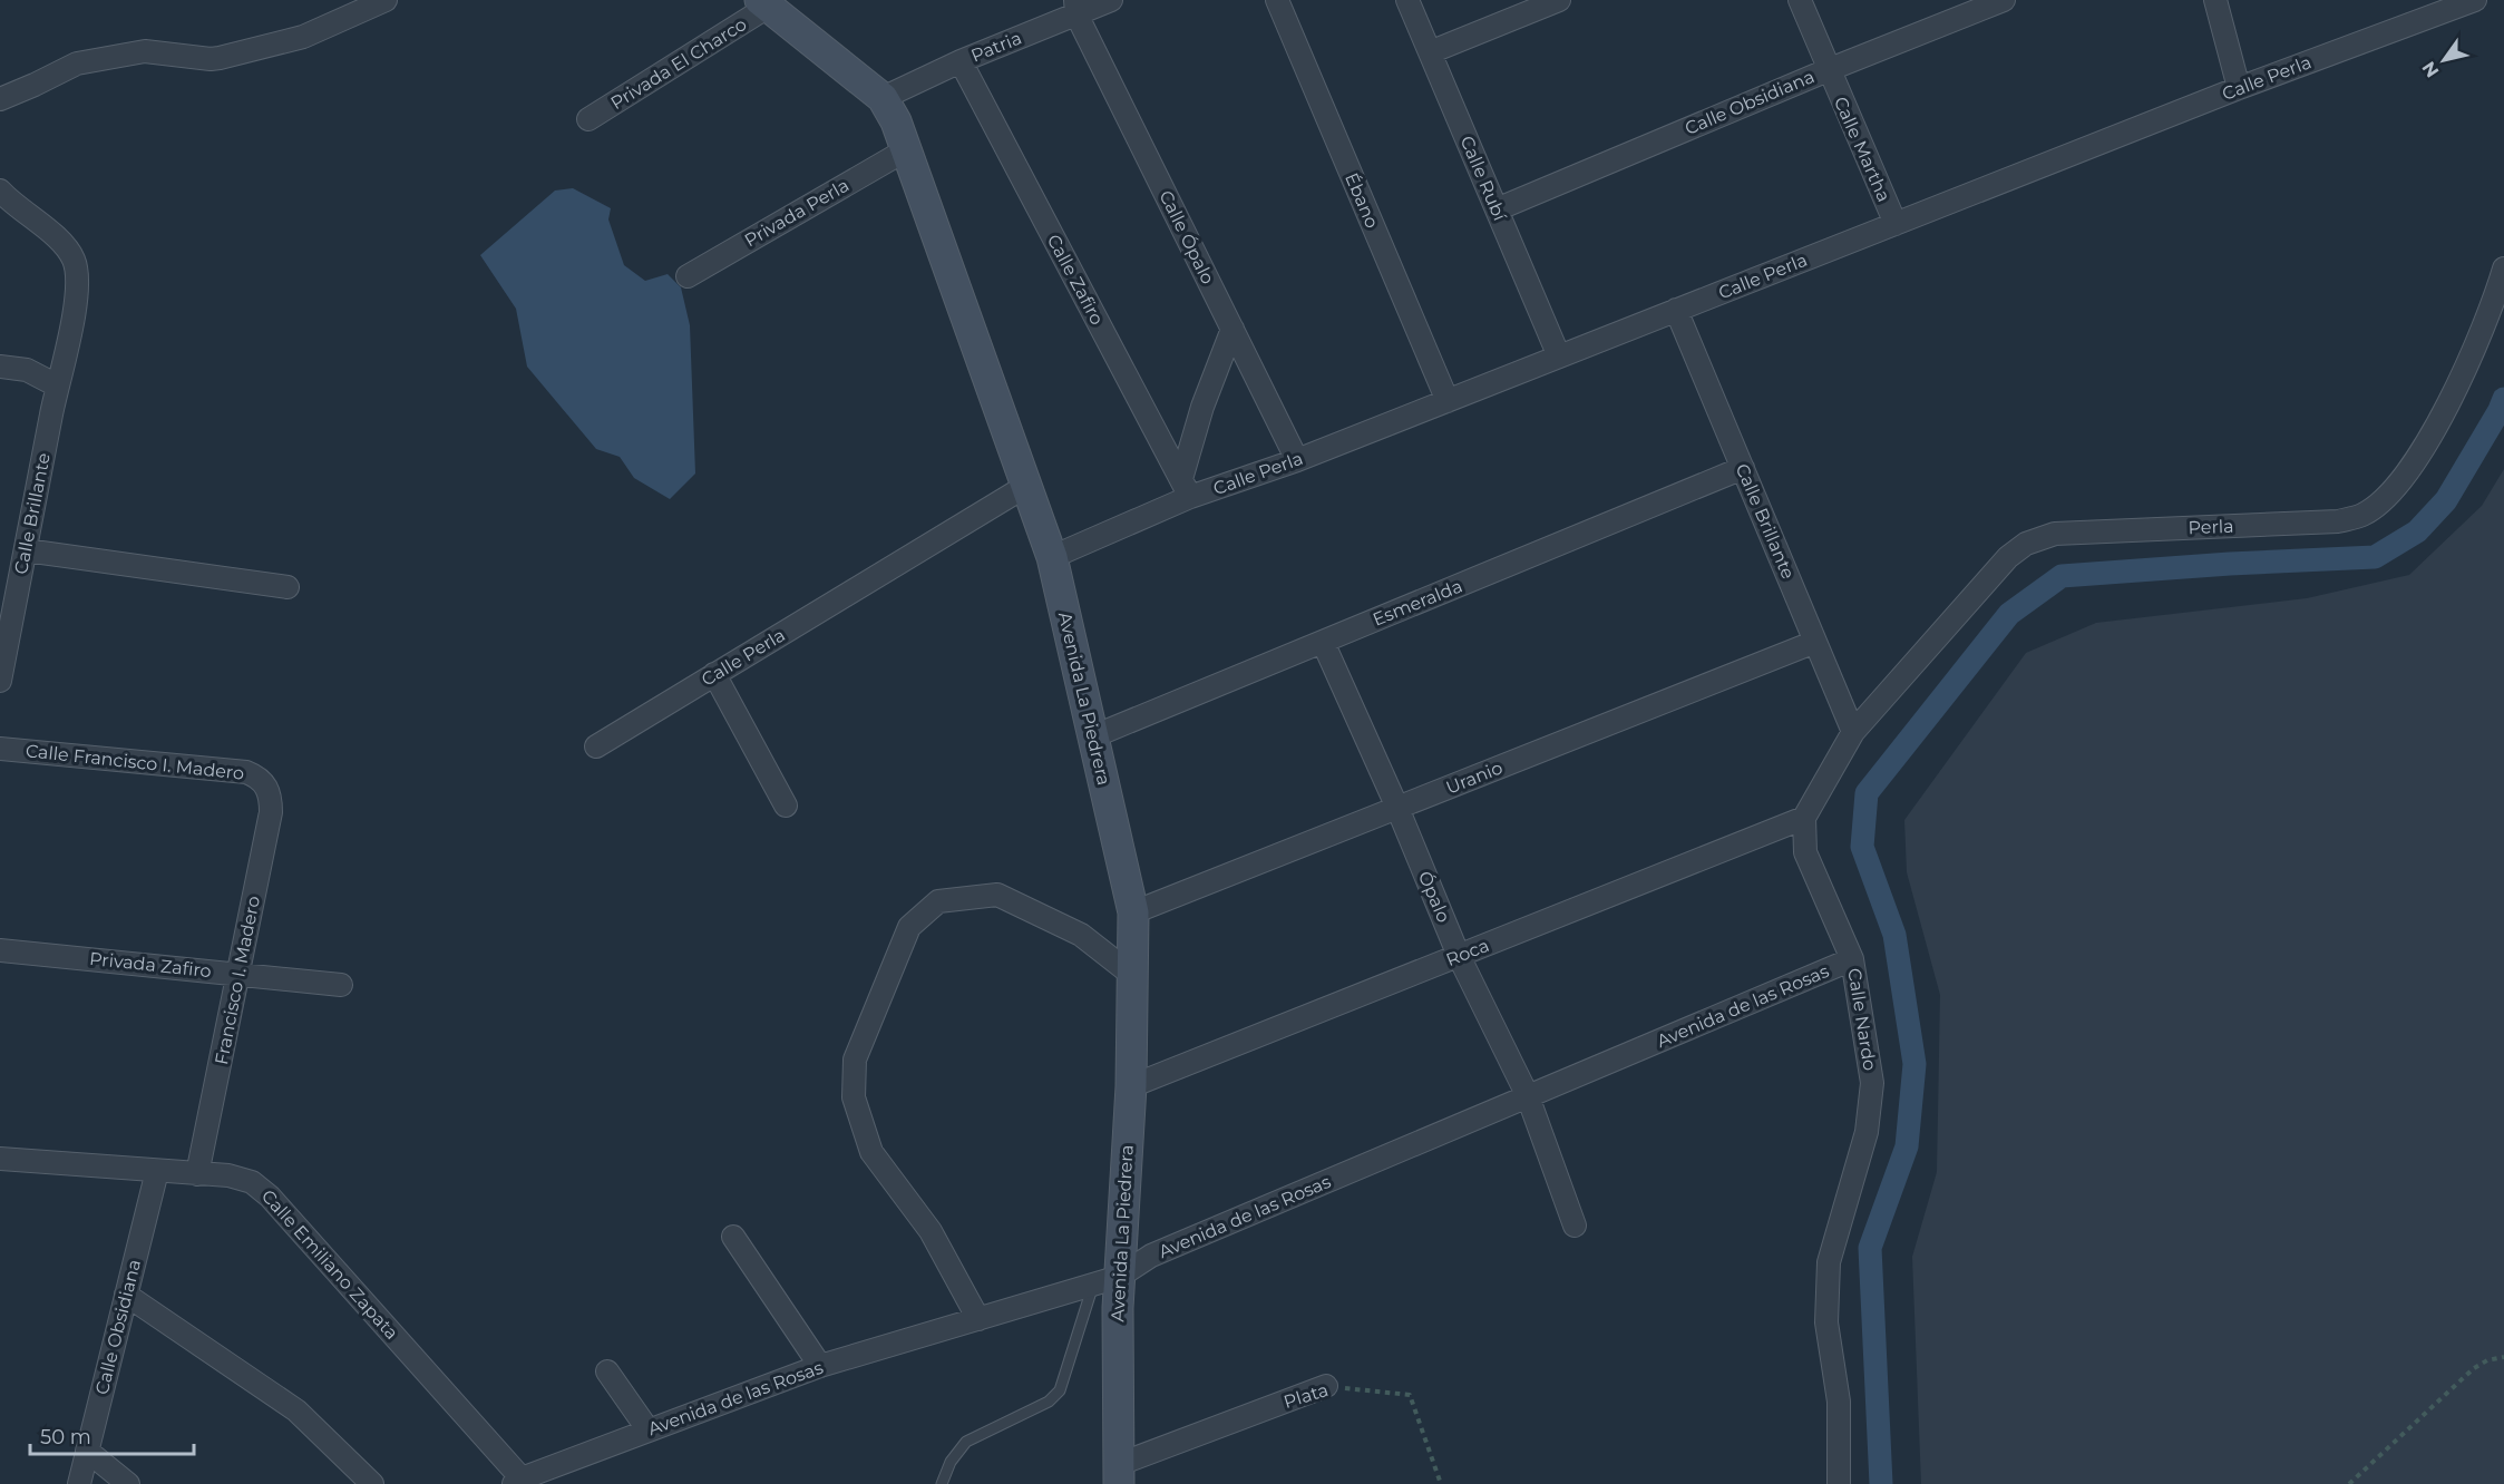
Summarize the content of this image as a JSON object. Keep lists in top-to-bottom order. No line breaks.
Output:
{"streets":{"street":["Patria","Privada El Charco","Calle Perla","Calle Obsidiana","Calle Martha","Calle Rubí","Ébano","Privada Perla","Calle Ópalo","Calle Zafiro","Calle Brillante","Perla","Esmeralda","Avenida La Piedrera","Calle Francisco I. Madero","Uranio","Ópalo","Roca","Privada Zafiro","Francisco I. Madero","Avenida de las Rosas","Calle Nardo","Calle Emiliano Zapata","Plata"]},"crossings":[["Patria","Calle Ópalo"],["Patria","Calle Zafiro"],["Patria","Avenida La Piedrera"],["Privada El Charco","Avenida La Piedrera"],["Calle Perla","Calle Martha"],["Calle Perla","Calle Rubí"],["Calle Perla","Ébano"],["Calle Perla","Calle Ópalo"],["Calle Perla","Calle Zafiro"],["Calle Perla","Calle Brillante"],["Calle Perla","Avenida La Piedrera"],["Calle Obsidiana","Calle Martha"],["Calle Obsidiana","Calle Rubí"],["Calle Obsidiana","Calle Emiliano Zapata"],["Privada Perla","Avenida La Piedrera"],["Calle Brillante","Perla"],["Calle Brillante","Esmeralda"],["Calle Brillante","Uranio"],["Esmeralda","Avenida La Piedrera"],["Esmeralda","Ópalo"],["Avenida La Piedrera","Uranio"],["Avenida La Piedrera","Roca"],["Avenida La Piedrera","Avenida de las Rosas"],["Avenida La Piedrera","Plata"],["Calle Francisco I. Madero","Francisco I. Madero"],["Uranio","Ópalo"],["Ópalo","Roca"],["Ópalo","Avenida de las Rosas"],["Roca","Calle Nardo"],["Privada Zafiro","Francisco I. Madero"],["Francisco I. Madero","Calle Emiliano Zapata"],["Avenida de las Rosas","Calle Nardo"],["Avenida de las Rosas","Calle Emiliano Zapata"]],"scale_bar":"50 m","north":"bottom left"}
